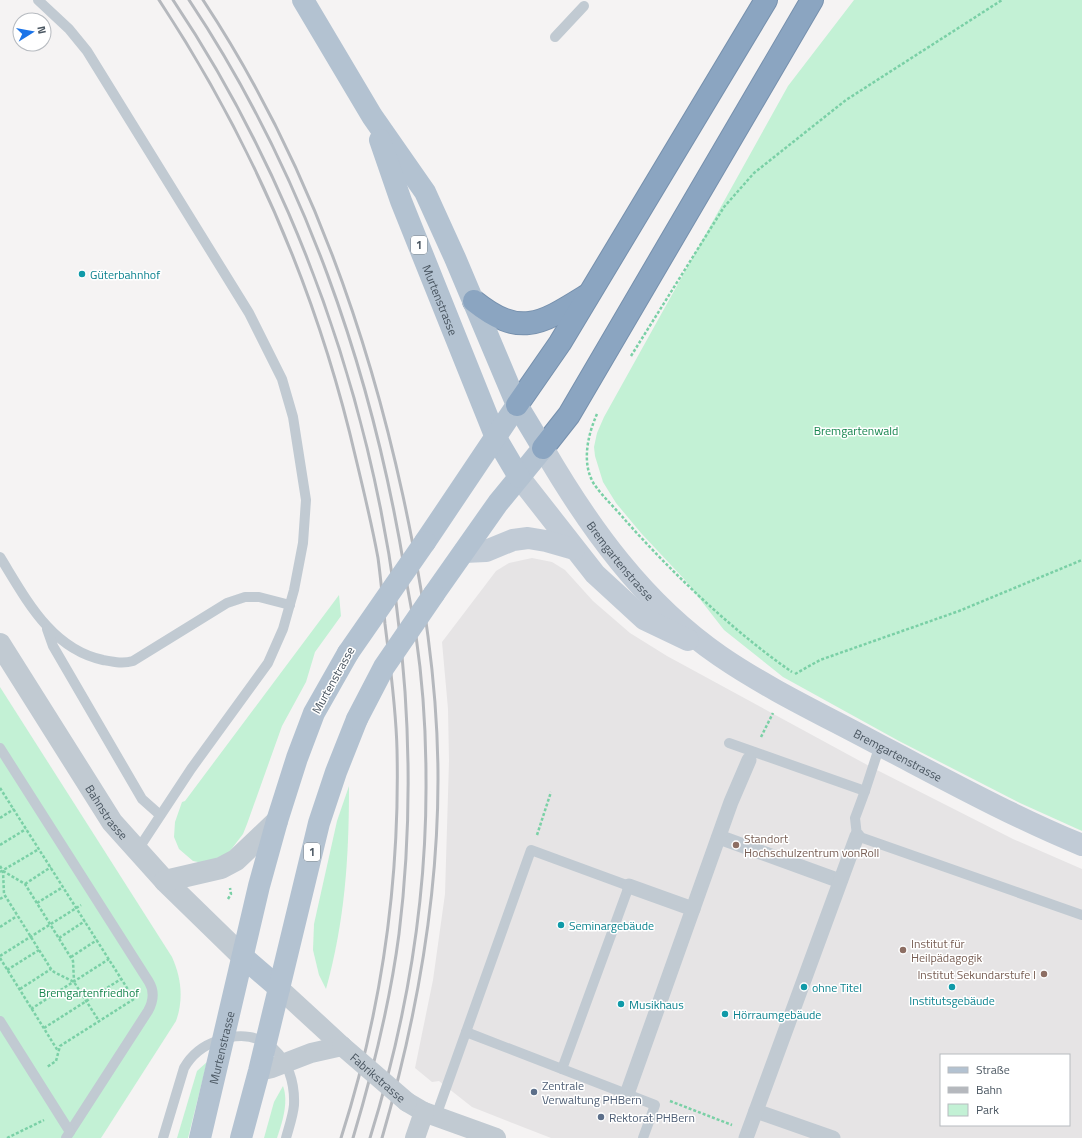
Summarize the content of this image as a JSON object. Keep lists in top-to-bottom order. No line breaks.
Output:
{"streets":{"main road":["1","Murtenstrasse","Bremgartenstrasse"],"street":["Bahnstrasse","Fabrikstrasse"]},"crossings":[["1","Murtenstrasse"],["1","Bremgartenstrasse"],["1","Fabrikstrasse"],["Murtenstrasse","Bremgartenstrasse"],["Murtenstrasse","Bahnstrasse"]],"parks":["Bremgartenwald","Bremgartenfriedhof"],"places":["Güterbahnhof","Standort Hochschulzentrum vonRoll","Seminargebäude","Institut für Heilpädagogik","Institut Sekundarstufe I","ohne Titel","Institutsgebäude","Musikhaus","Hörraumgebäude","Zentrale Verwaltung PHBern","Rektorat PHBern"],"legend":["Straße","Bahn","Park"],"north":"right"}
